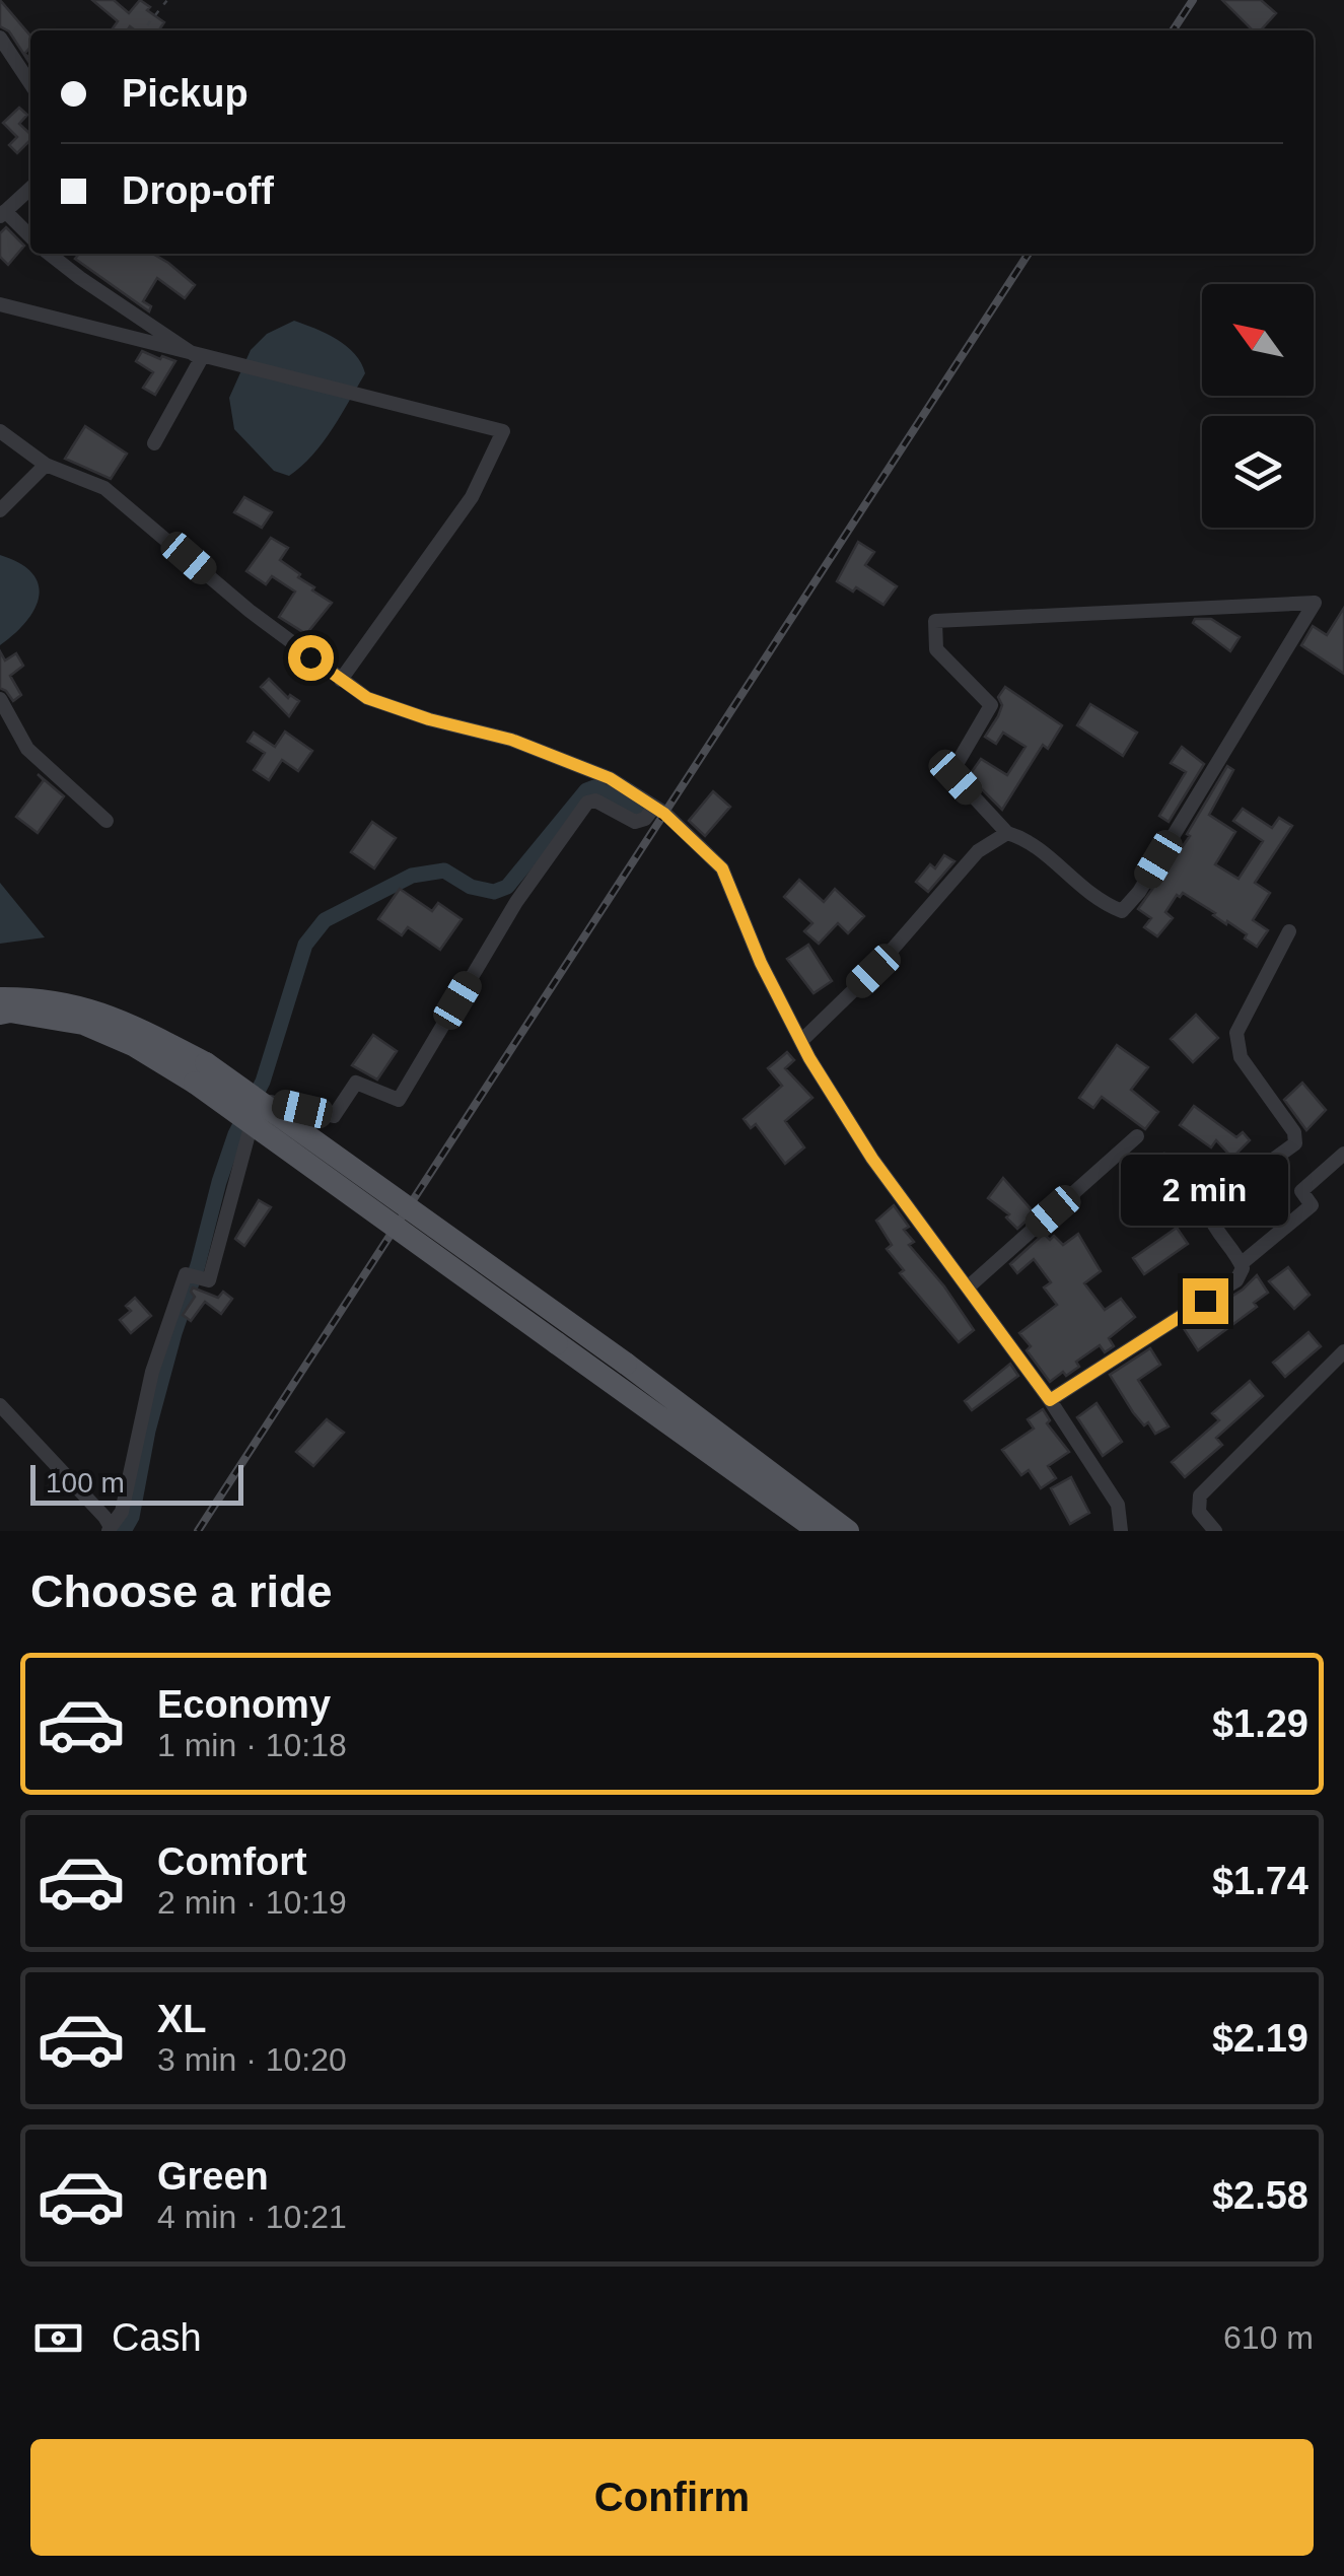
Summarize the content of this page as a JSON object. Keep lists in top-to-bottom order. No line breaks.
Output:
{"scale_bar":"100 m","north":"top left","page":{"banner":["Pickup","Drop-off"],"bubble":"2 min","scale":"100 m","heading":"Choose a ride","list":[{"name":"Economy","note":"1 min · 10:18","value":"$1.29"},{"name":"Comfort","note":"2 min · 10:19","value":"$1.74"},{"name":"XL","note":"3 min · 10:20","value":"$2.19"},{"name":"Green","note":"4 min · 10:21","value":"$2.58"}],"pay":["Cash","610 m"],"buttons":"Confirm"}}
